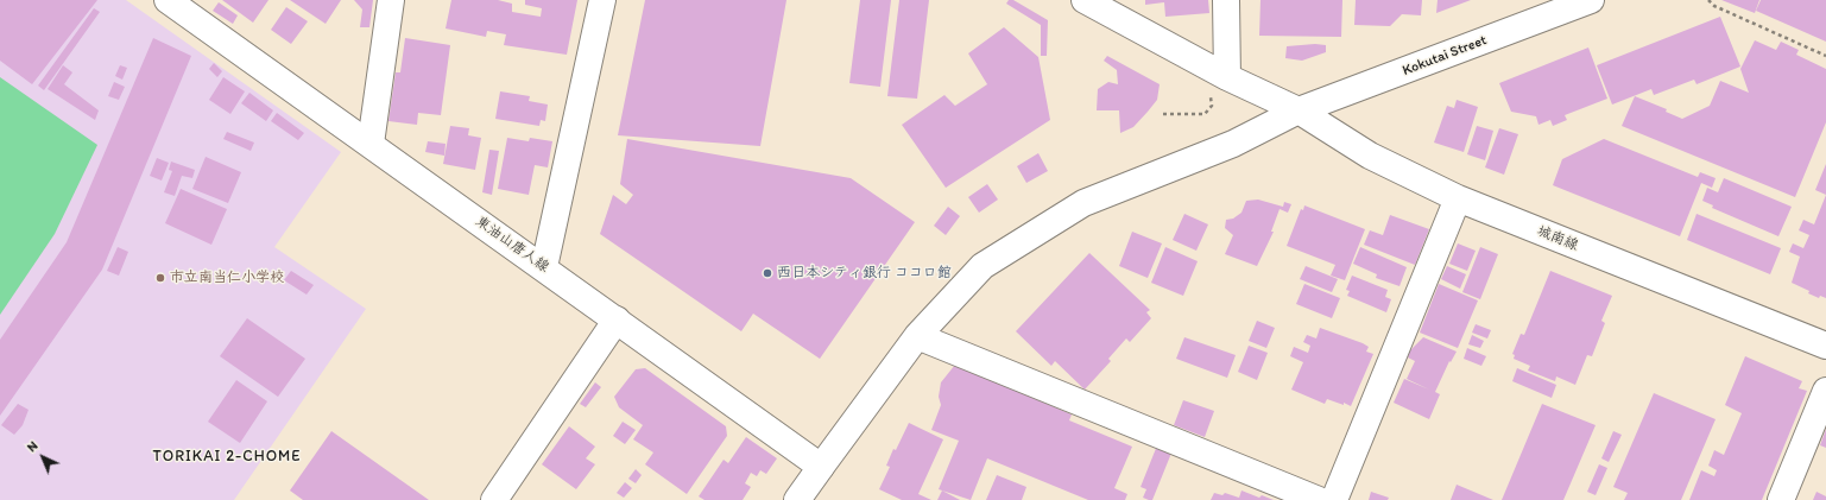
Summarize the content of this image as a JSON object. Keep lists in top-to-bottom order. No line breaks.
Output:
{"streets":{"street":["Kokutai Street","城南線","東油山唐人線"]},"crossings":[["Kokutai Street","城南線"],["Kokutai Street","東油山唐人線"]],"districts":["TORIKAI 2-CHOME"],"places":["西日本シティ銀行 ココロ館","市立南当仁小学校"],"north":"top left"}
